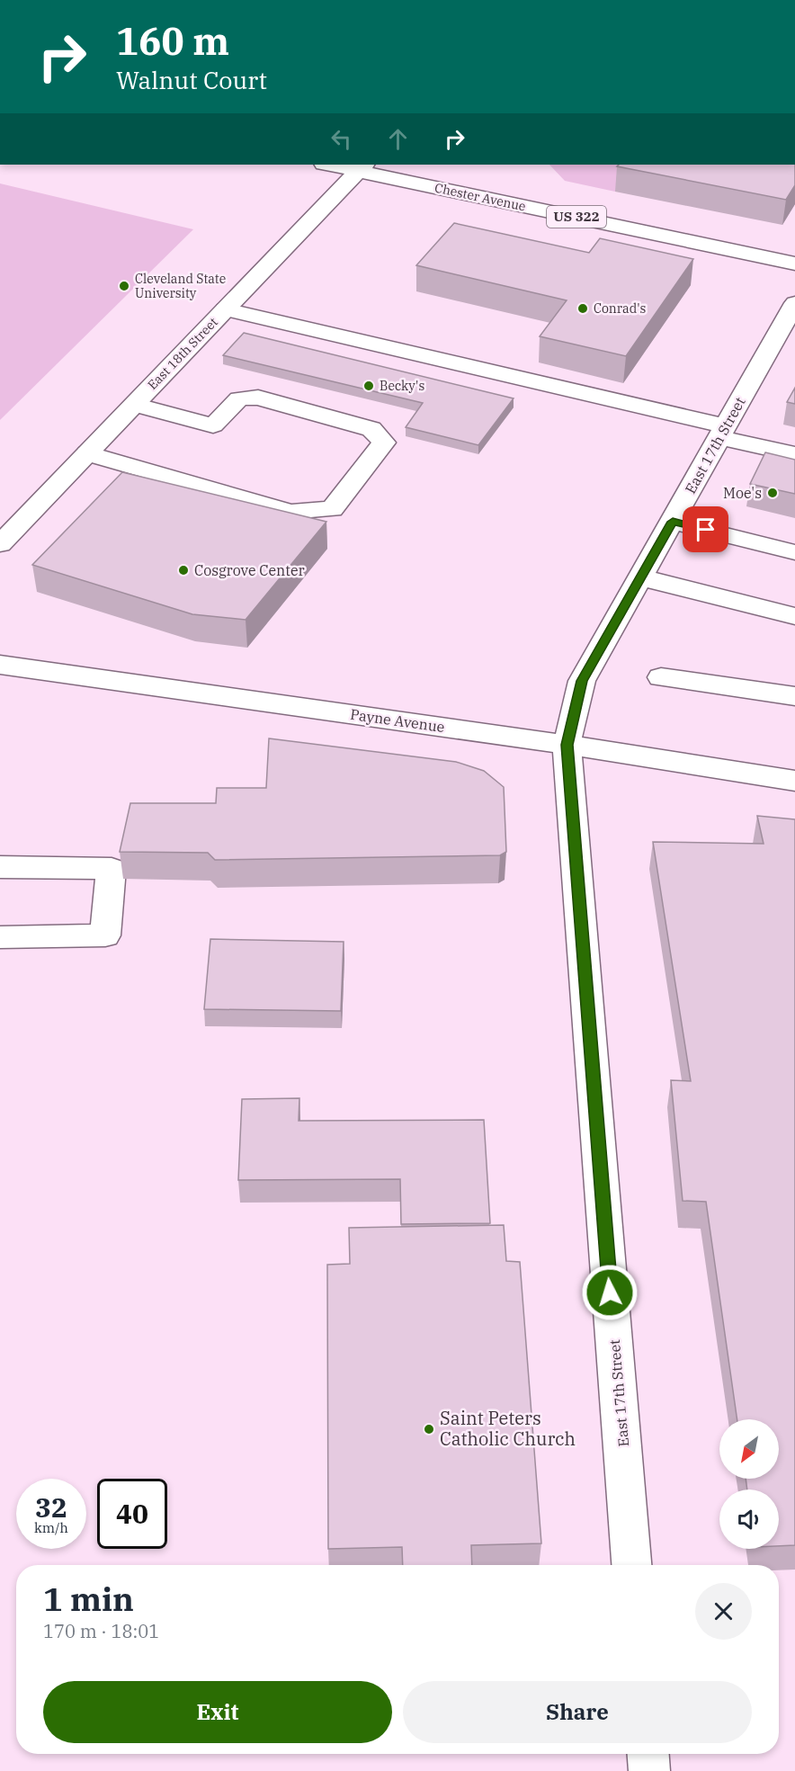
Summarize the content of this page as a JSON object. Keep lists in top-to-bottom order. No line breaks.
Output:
{"streets":{"street":["Chester Avenue","US 322","East 18th Street","East 17th Street","Payne Avenue"]},"crossings":[["Chester Avenue","East 18th Street"],["East 17th Street","Payne Avenue"]],"places":["Cleveland State University","Conrad's","Becky's","Moe's","Cosgrove Center","Saint Peters Catholic Church"],"north":"bottom left","page":{"turn":["160 m","Walnut Court"],"speed":"32 km/h","limit":"40","heading":["1 min","170 m · 18:01"],"buttons":["Exit","Share"]}}
